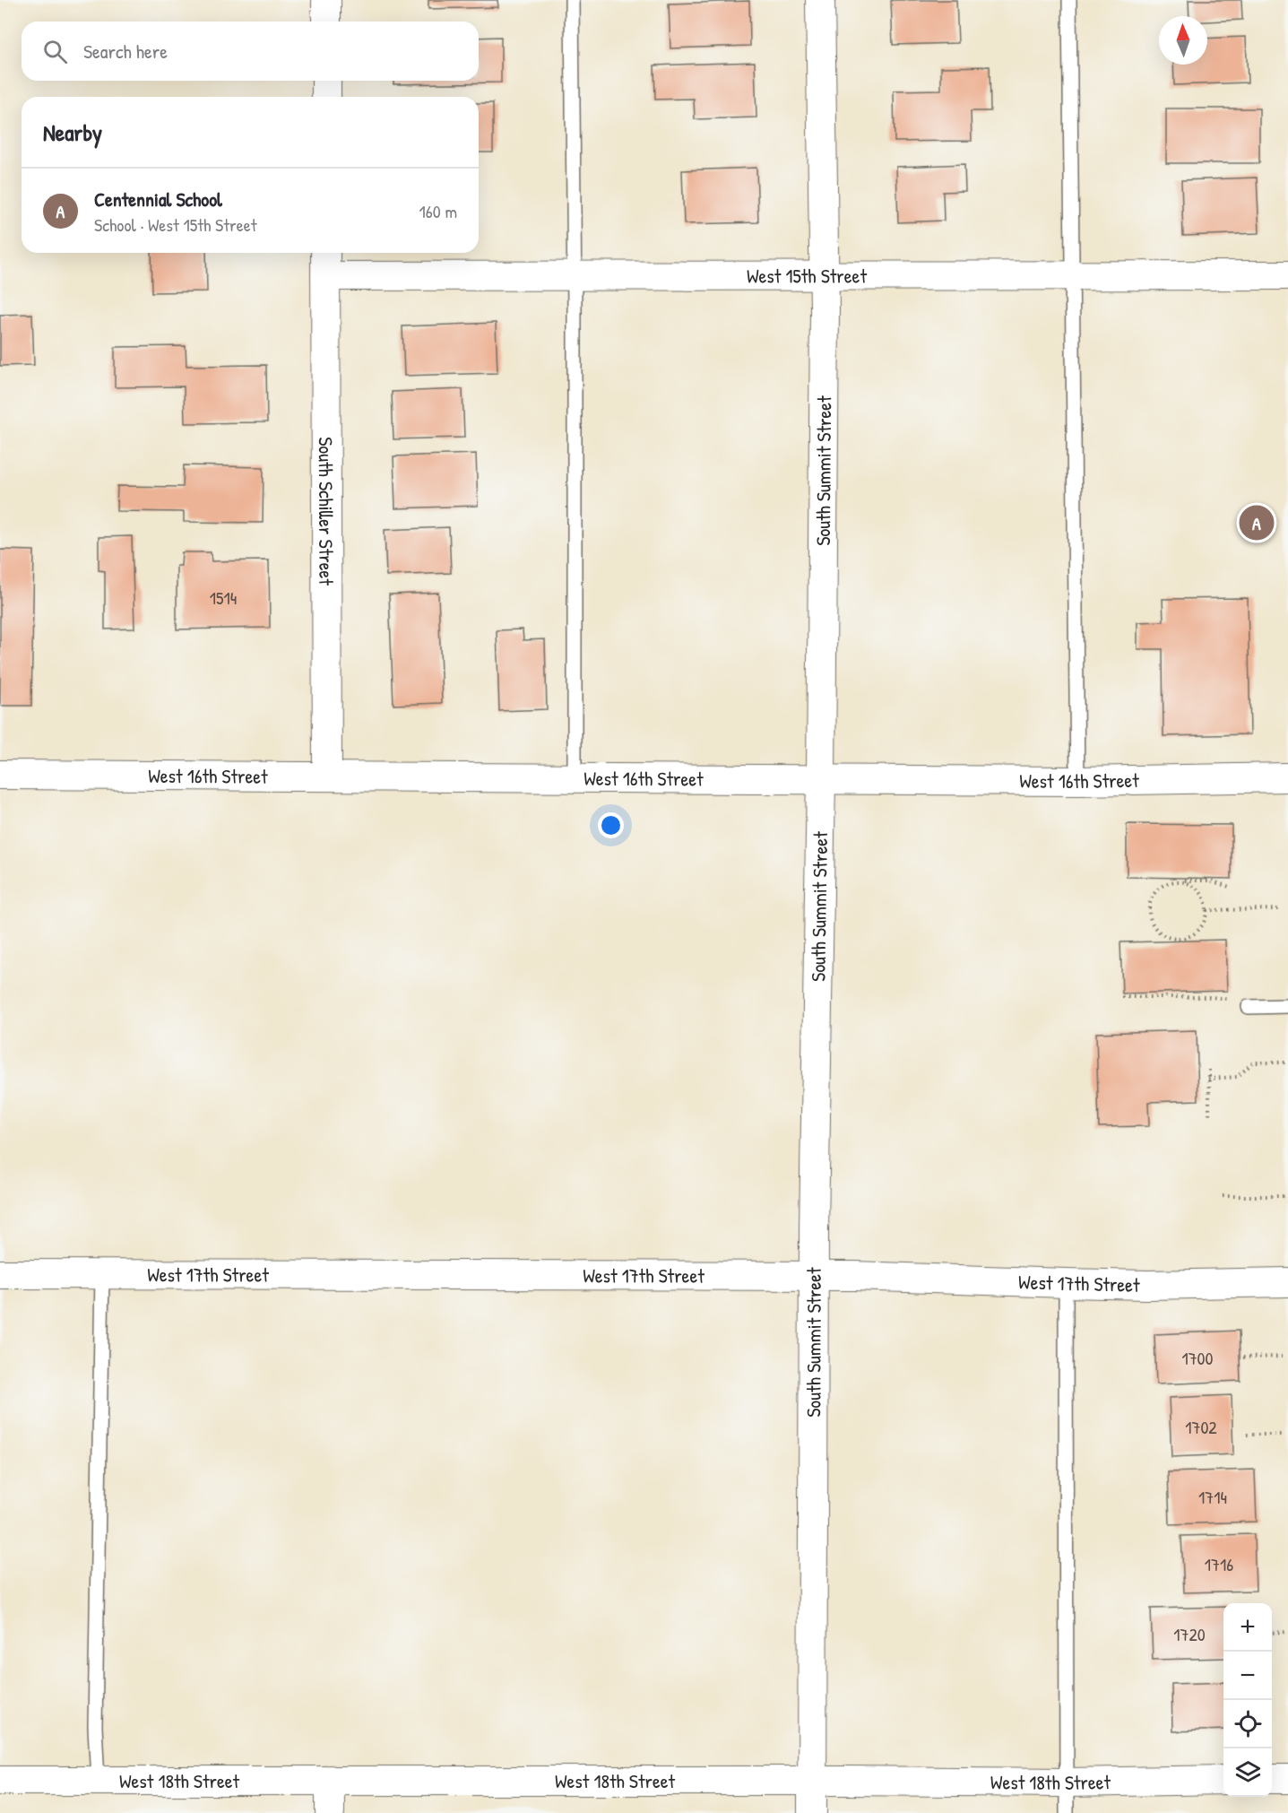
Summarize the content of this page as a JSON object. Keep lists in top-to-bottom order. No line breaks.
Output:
{"streets":{"street":["West 15th Street","South Summit Street","South Schiller Street","West 16th Street","West 17th Street","West 18th Street"]},"crossings":[["West 15th Street","South Summit Street"],["West 15th Street","South Schiller Street"],["South Summit Street","West 16th Street"],["South Summit Street","West 17th Street"],["South Summit Street","West 18th Street"],["South Schiller Street","West 16th Street"]],"house_numbers":["1514","1700","1702","1714","1716","1720"],"north":"top","page":{"search":"Search here","heading":"Nearby","list":[{"mark":"A","name":"Centennial School","note":"School · West 15th Street","value":"160 m"}],"pins":"A","map_buttons":["+","−"]}}
